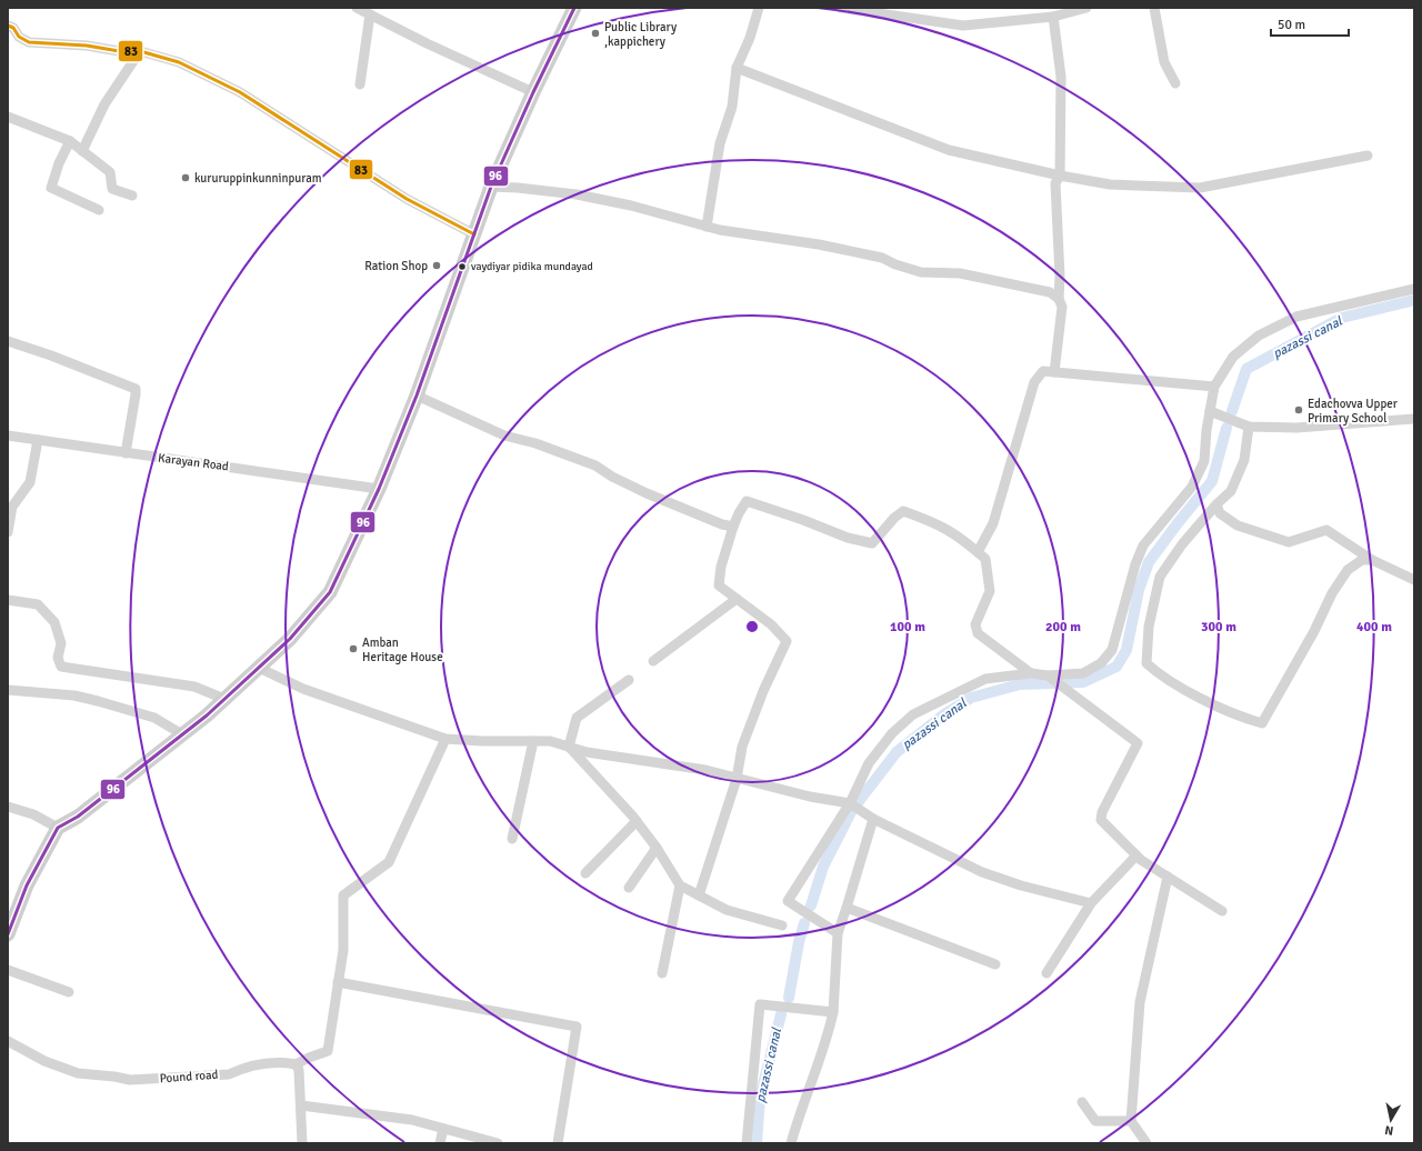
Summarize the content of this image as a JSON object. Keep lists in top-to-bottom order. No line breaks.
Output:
{"streets":{"street":["Karayan Road","Pound road"]},"water":["pazassi canal"],"places":["Public Library ,kappichery","kururuppinkunninpuram","Ration Shop","vaydiyar pidika mundayad","Edachovva Upper Primary School","Amban Heritage House"],"lines":["transit line 96","transit line 83"],"scale_bar":"50 m","north":"bottom","rings":["100 m","200 m","300 m","400 m"]}
